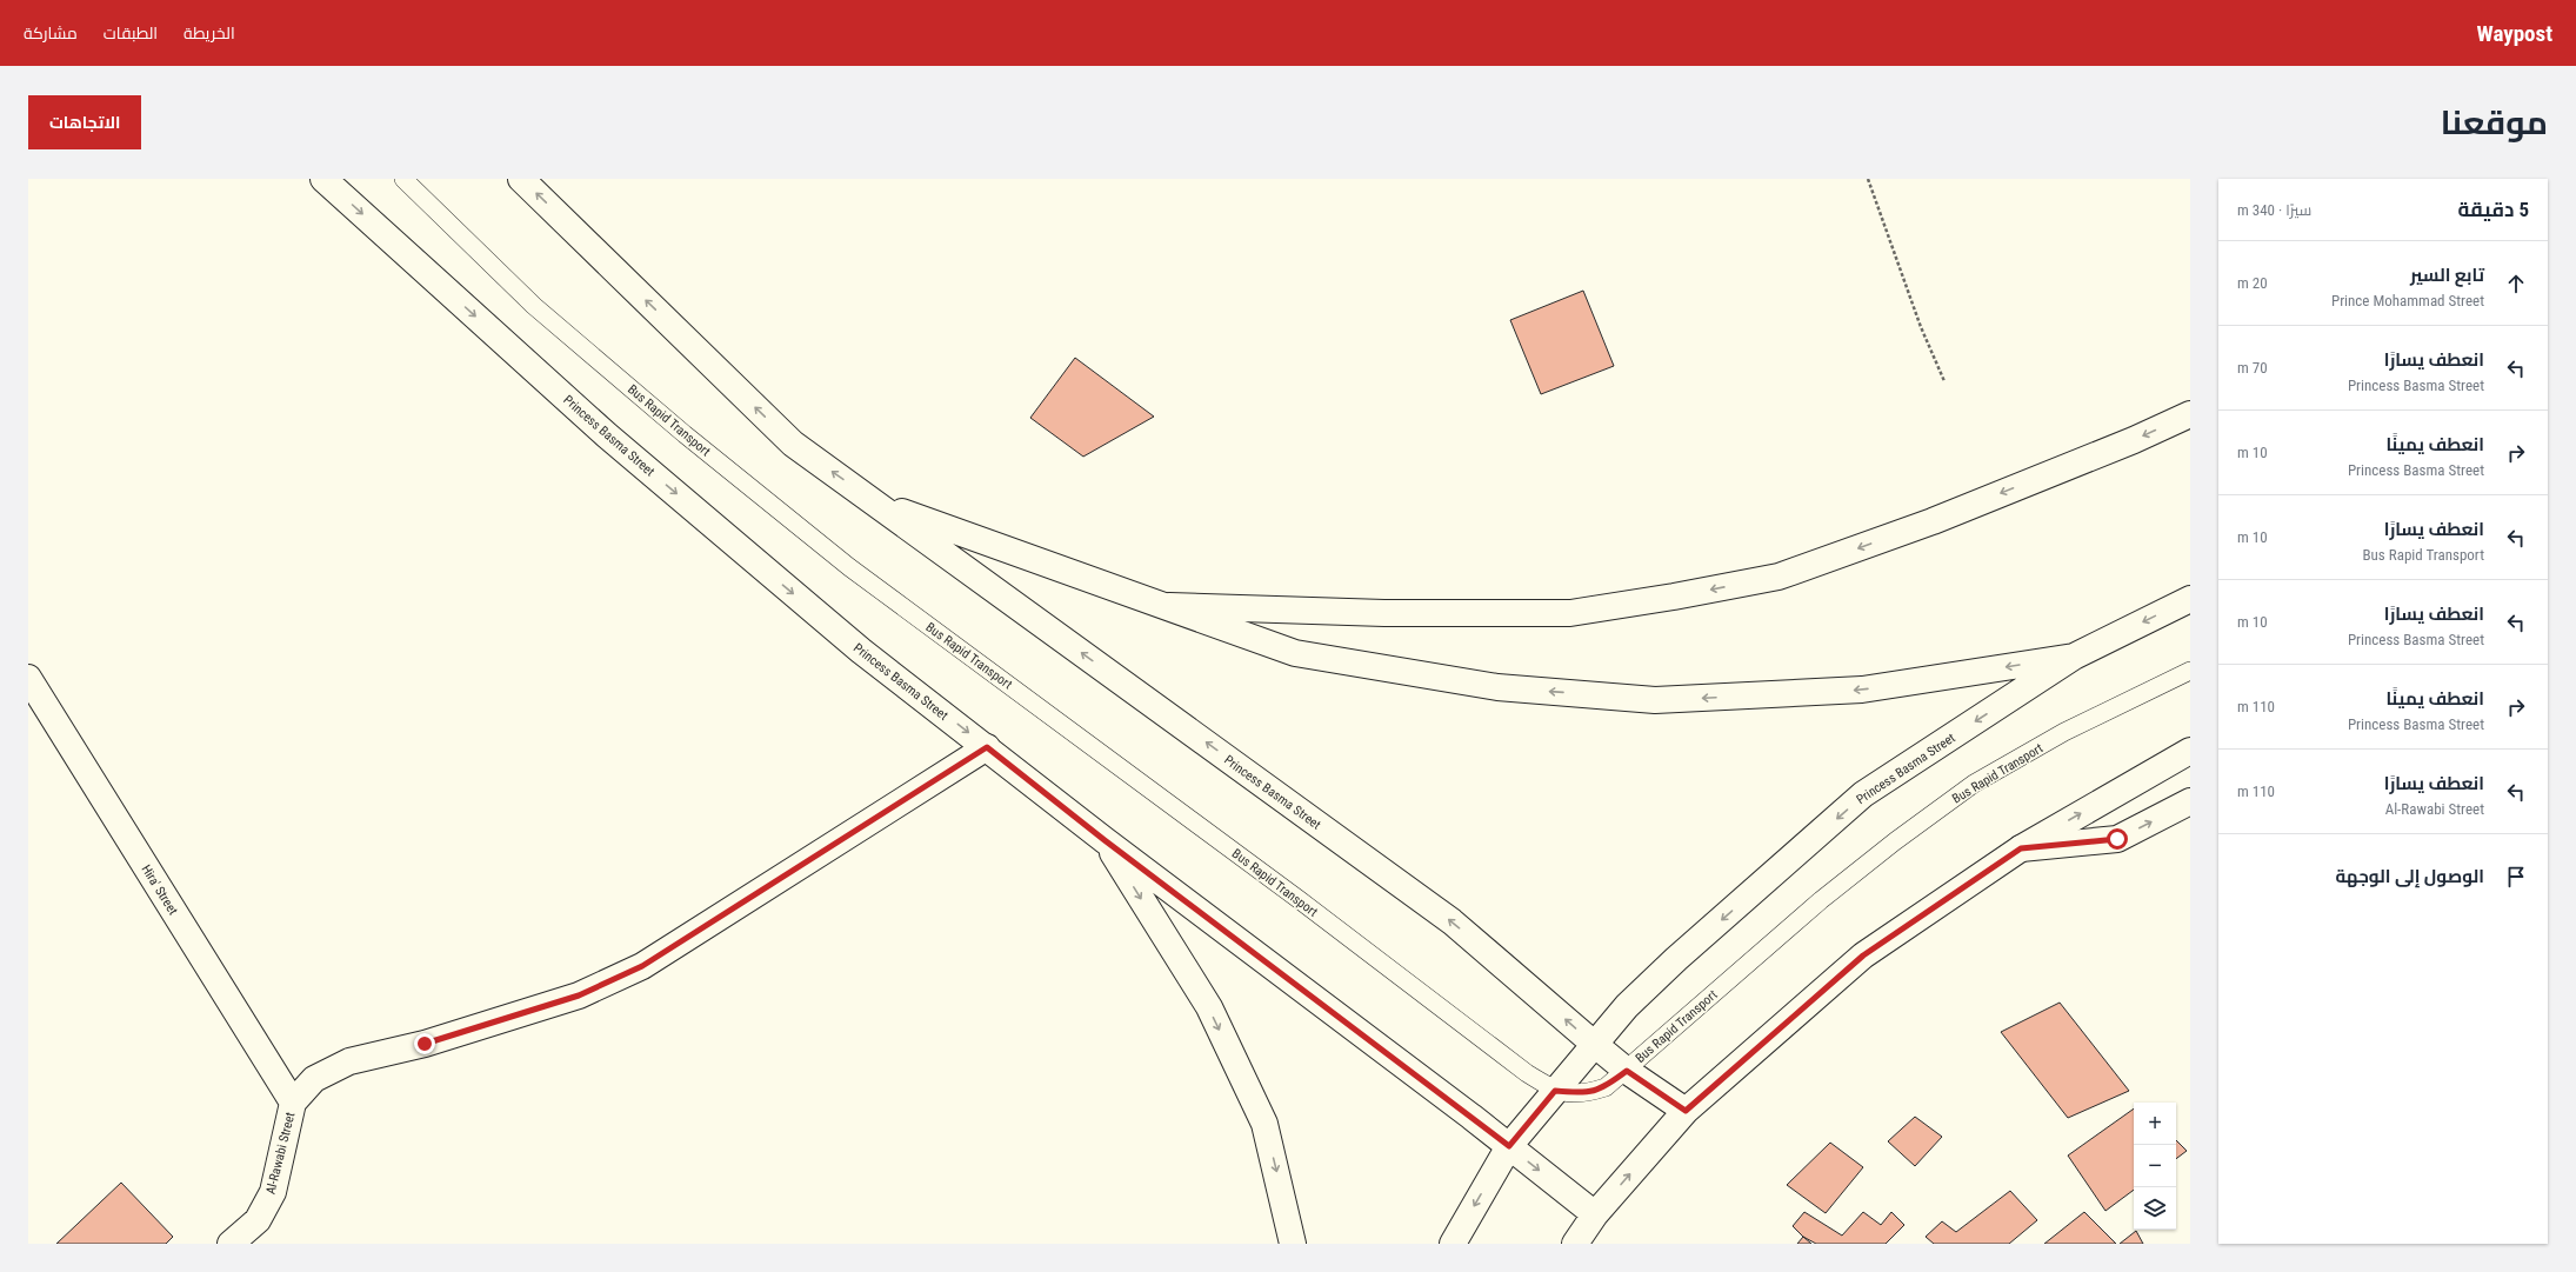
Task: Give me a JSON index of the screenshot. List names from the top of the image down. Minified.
{"streets":{"main road":["Princess Basma Street","Hira' Street","Al-Rawabi Street"],"lane":["Bus Rapid Transport"]},"crossings":[["Bus Rapid Transport","Princess Basma Street"],["Princess Basma Street","Al-Rawabi Street"],["Hira' Street","Al-Rawabi Street"]],"page":{"header":"Waypost","nav":["الخريطة","الطبقات","مشاركة"],"title":"موقعنا","buttons":"الاتجاهات","heading":["5 دقيقة","سيرًا · 340 m"],"list":[["تابع السير","Prince Mohammad Street","20 m"],["انعطف يسارًا","Princess Basma Street","70 m"],["انعطف يمينًا","Princess Basma Street","10 m"],["انعطف يسارًا","Bus Rapid Transport","10 m"],["انعطف يسارًا","Princess Basma Street","10 m"],["انعطف يمينًا","Princess Basma Street","110 m"],["انعطف يسارًا","Al-Rawabi Street","110 m"],"الوصول إلى الوجهة"],"map_buttons":["+","−"]}}
